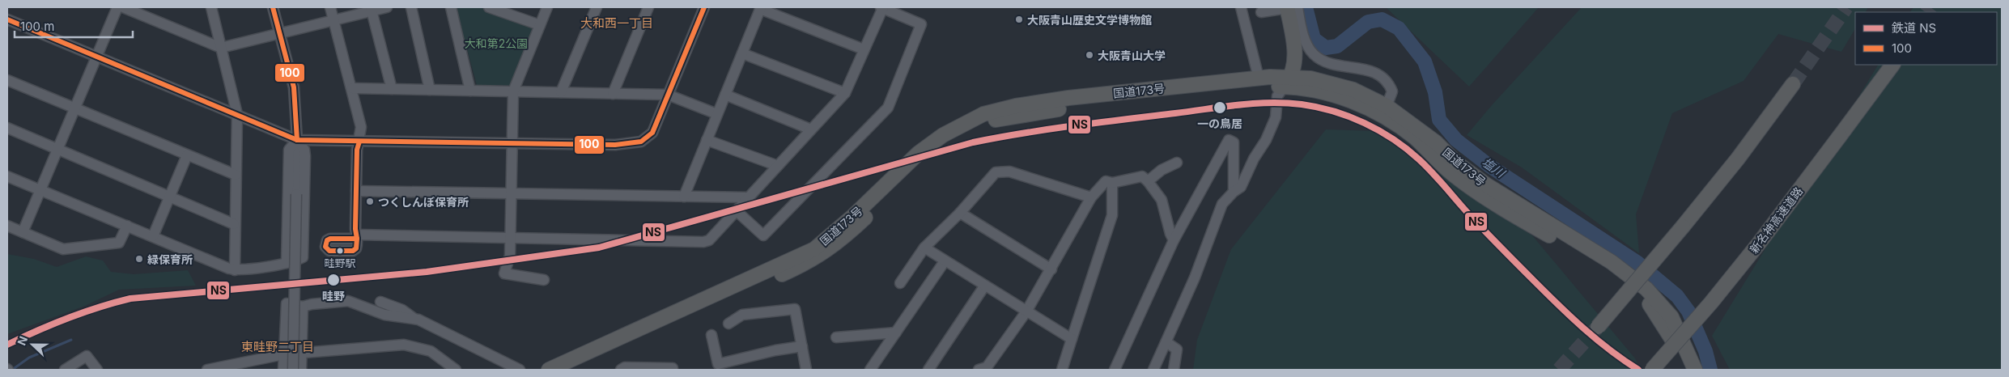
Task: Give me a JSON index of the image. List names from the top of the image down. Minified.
{"streets":{"highway":["国道173号","新名神高速道路"]},"districts":["大和西一丁目","東畦野二丁目"],"water":["塩川"],"parks":["大和第2公園"],"places":["大阪青山歴史文学博物館","大阪青山大学","一の鳥居","つくしんぼ保育所","畦野駅","緑保育所","畦野"],"lines":["transit line 100","rail line NS"],"legend":["鉄道 NS","100"],"scale_bar":"100 m","north":"left"}
